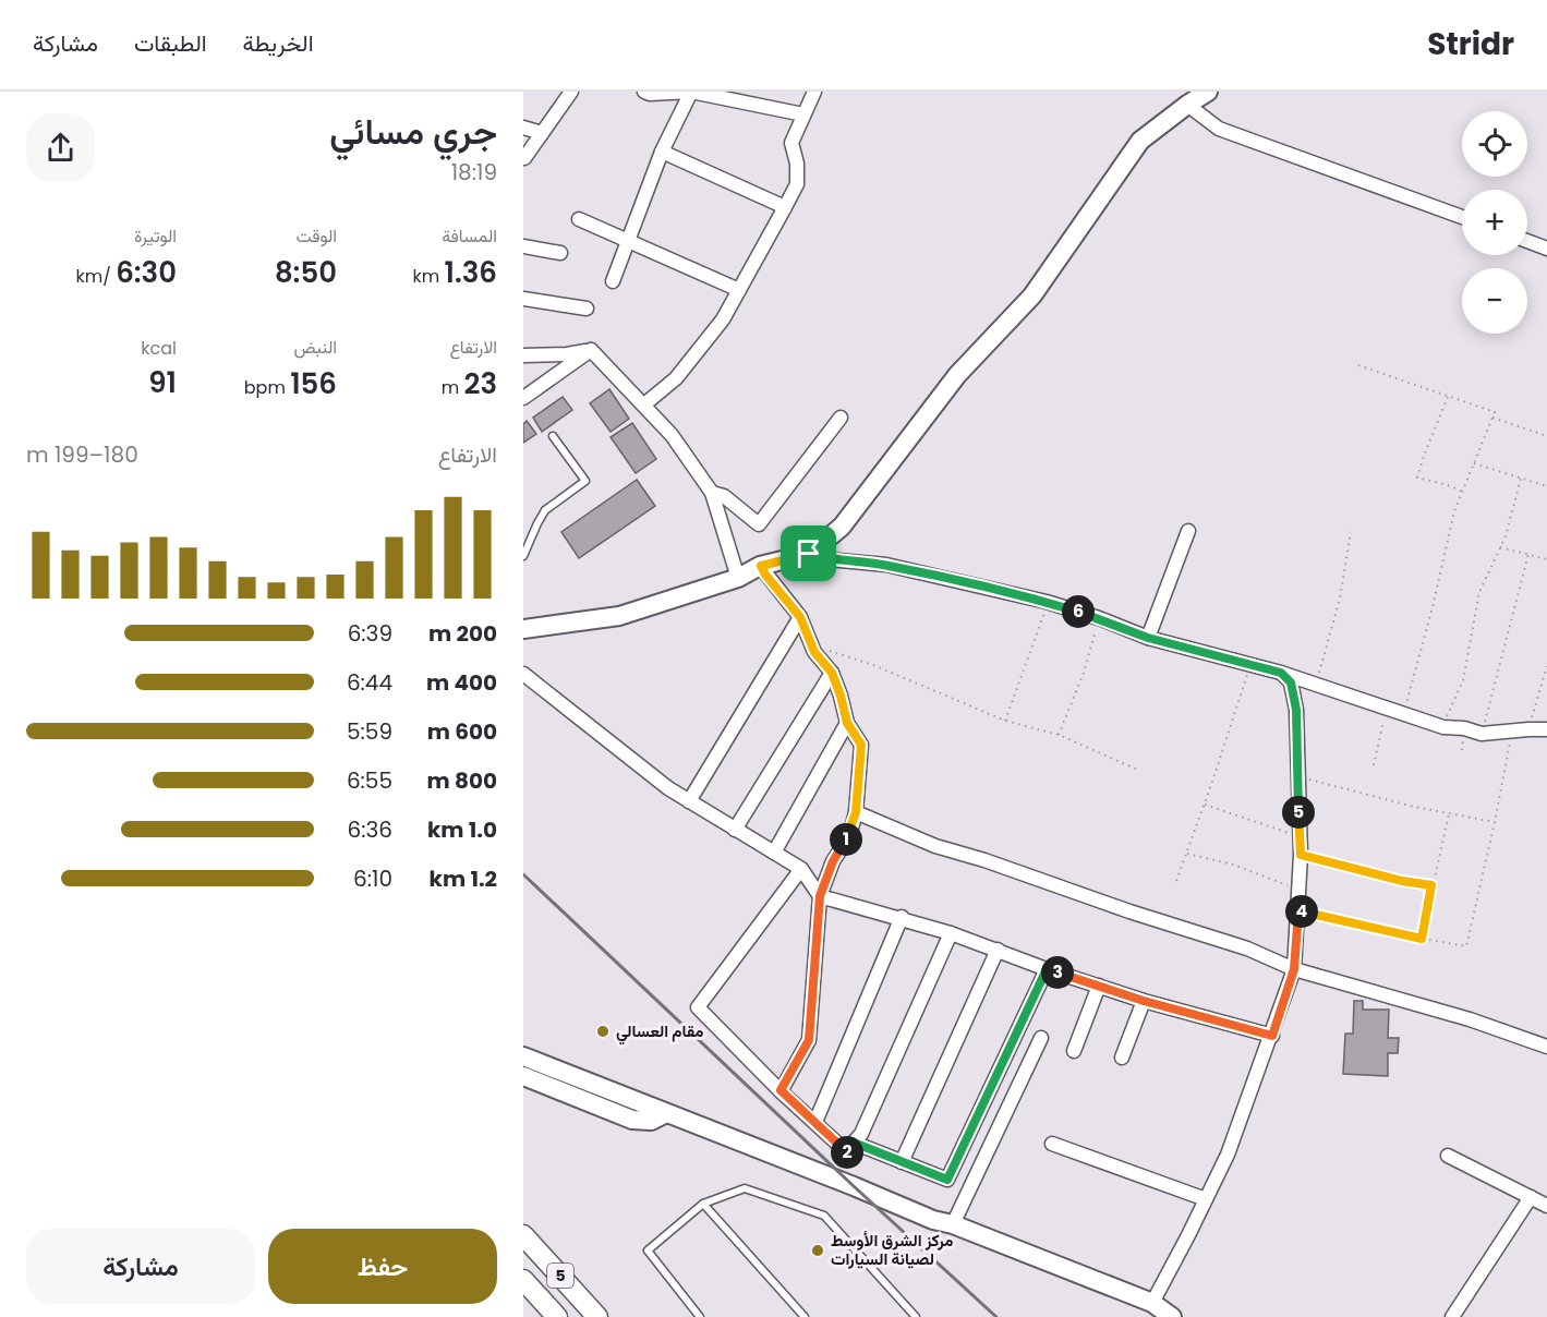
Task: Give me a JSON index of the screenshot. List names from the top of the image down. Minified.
{"streets":{"main road":["5"]},"places":["مقام العسالي","مركز الشرق الأوسط لصيانة السيارات"],"page":{"header":"Stridr","nav":["الخريطة","الطبقات","مشاركة"],"heading":["جري مسائي","18:19"],"map_buttons":["+","−"],"stats":[["المسافة","1.36 km"],["الوقت","8:50"],["الوتيرة","6:30 /km"],["الارتفاع","23 m"],["النبض","156 bpm"],["kcal","91"]],"chart":["الارتفاع","180–199 m"],"pins":["6","5","1","4","3","2"],"list":[{"name":"200 m","note":"6:39"},{"name":"400 m","note":"6:44"},{"name":"600 m","note":"5:59"},{"name":"800 m","note":"6:55"},{"name":"1.0 km","note":"6:36"},{"name":"1.2 km","note":"6:10"}],"buttons":["حفظ","مشاركة"]}}
